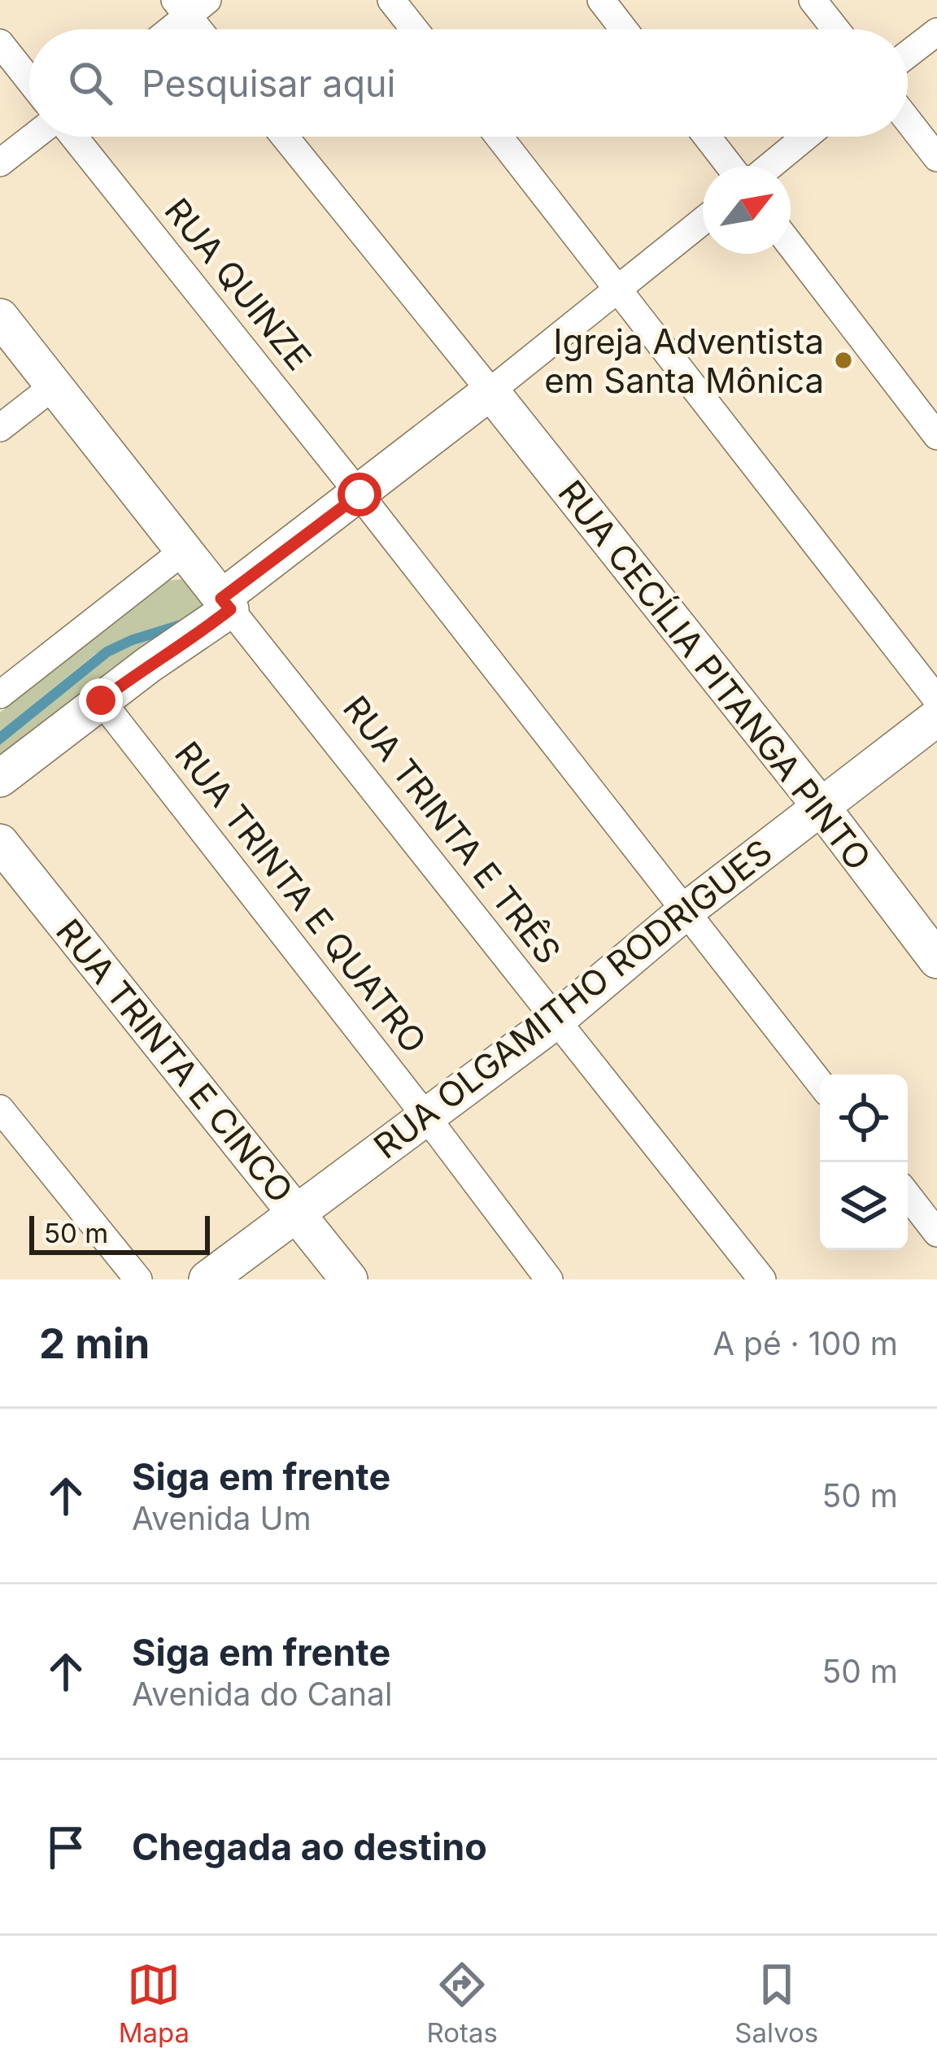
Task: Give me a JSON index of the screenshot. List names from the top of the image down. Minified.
{"streets":{"street":["RUA QUINZE","RUA CECÍLIA PITANGA PINTO","RUA TRINTA E TRÊS","RUA TRINTA E QUATRO","RUA OLGAMITHO RODRIGUES","RUA TRINTA E CINCO"]},"crossings":[["RUA QUINZE","RUA OLGAMITHO RODRIGUES"],["RUA CECÍLIA PITANGA PINTO","RUA OLGAMITHO RODRIGUES"],["RUA TRINTA E TRÊS","RUA OLGAMITHO RODRIGUES"],["RUA TRINTA E QUATRO","RUA OLGAMITHO RODRIGUES"],["RUA OLGAMITHO RODRIGUES","RUA TRINTA E CINCO"]],"places":["Igreja Adventista em Santa Mônica"],"scale_bar":"50 m","north":"top right","page":{"search":"Pesquisar aqui","scale":"50 m","heading":["2 min","A pé · 100 m"],"list":[["Siga em frente","Avenida Um","50 m"],["Siga em frente","Avenida do Canal","50 m"],"Chegada ao destino"],"nav":["Mapa","Rotas","Salvos"]}}
